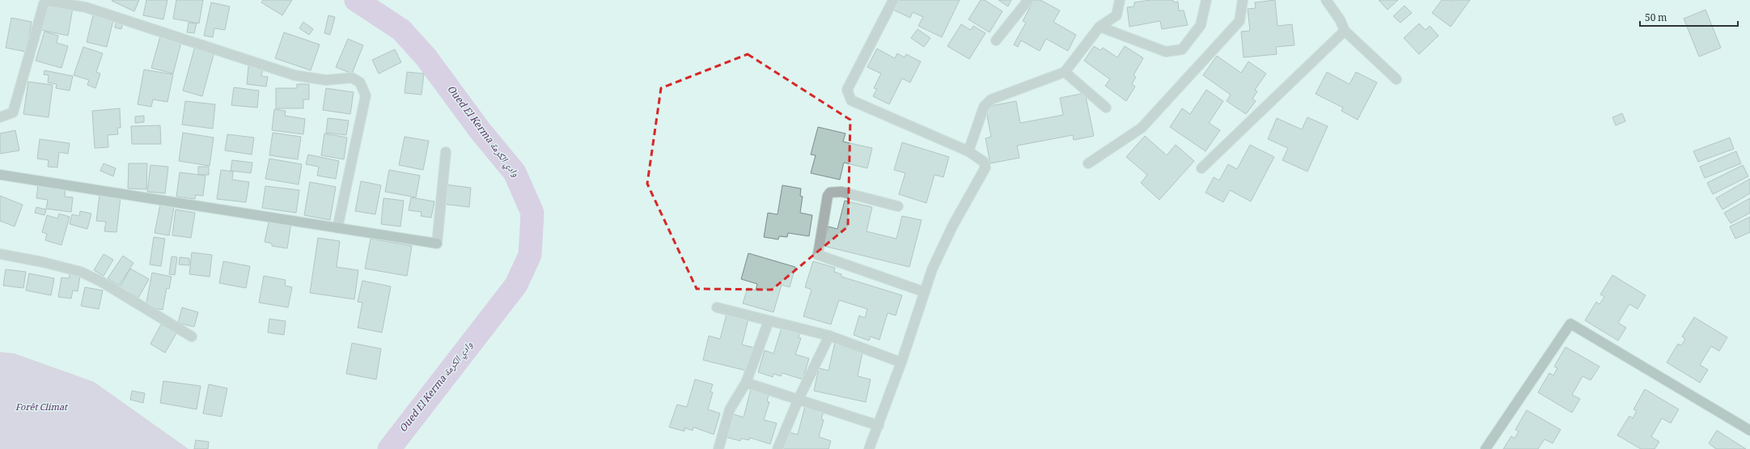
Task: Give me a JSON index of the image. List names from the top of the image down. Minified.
{"water":["Oued El Kerma وادي الكرمة"],"parks":["Forêt Climat"],"scale_bar":"50 m"}
